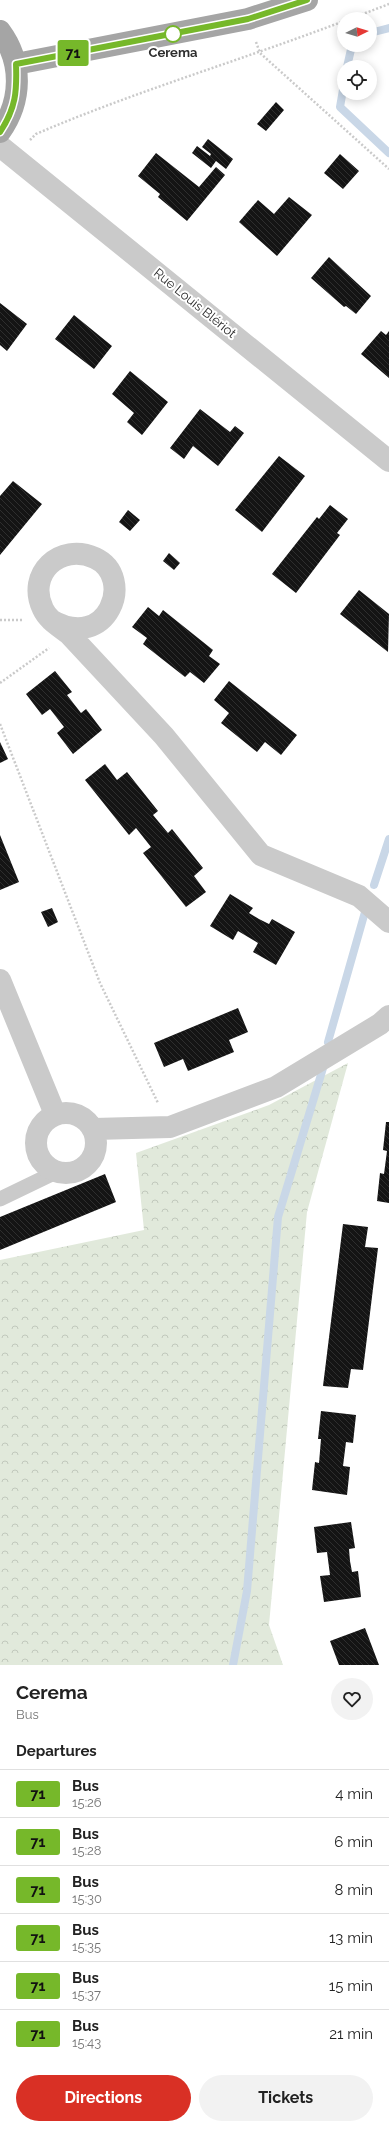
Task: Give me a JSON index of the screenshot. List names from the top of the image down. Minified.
{"streets":{"street":["Rue Louis Blériot"]},"places":["Cerema"],"lines":["bus line 71"],"north":"right","page":{"on_map":"71","heading":[["Cerema","Bus"],"Departures"],"list":[{"mark":"71","name":"Bus","note":"15:26","value":"4 min"},{"mark":"71","name":"Bus","note":"15:28","value":"6 min"},{"mark":"71","name":"Bus","note":"15:30","value":"8 min"},{"mark":"71","name":"Bus","note":"15:35","value":"13 min"},{"mark":"71","name":"Bus","note":"15:37","value":"15 min"},{"mark":"71","name":"Bus","note":"15:43","value":"21 min"}],"buttons":["Directions","Tickets"]}}
